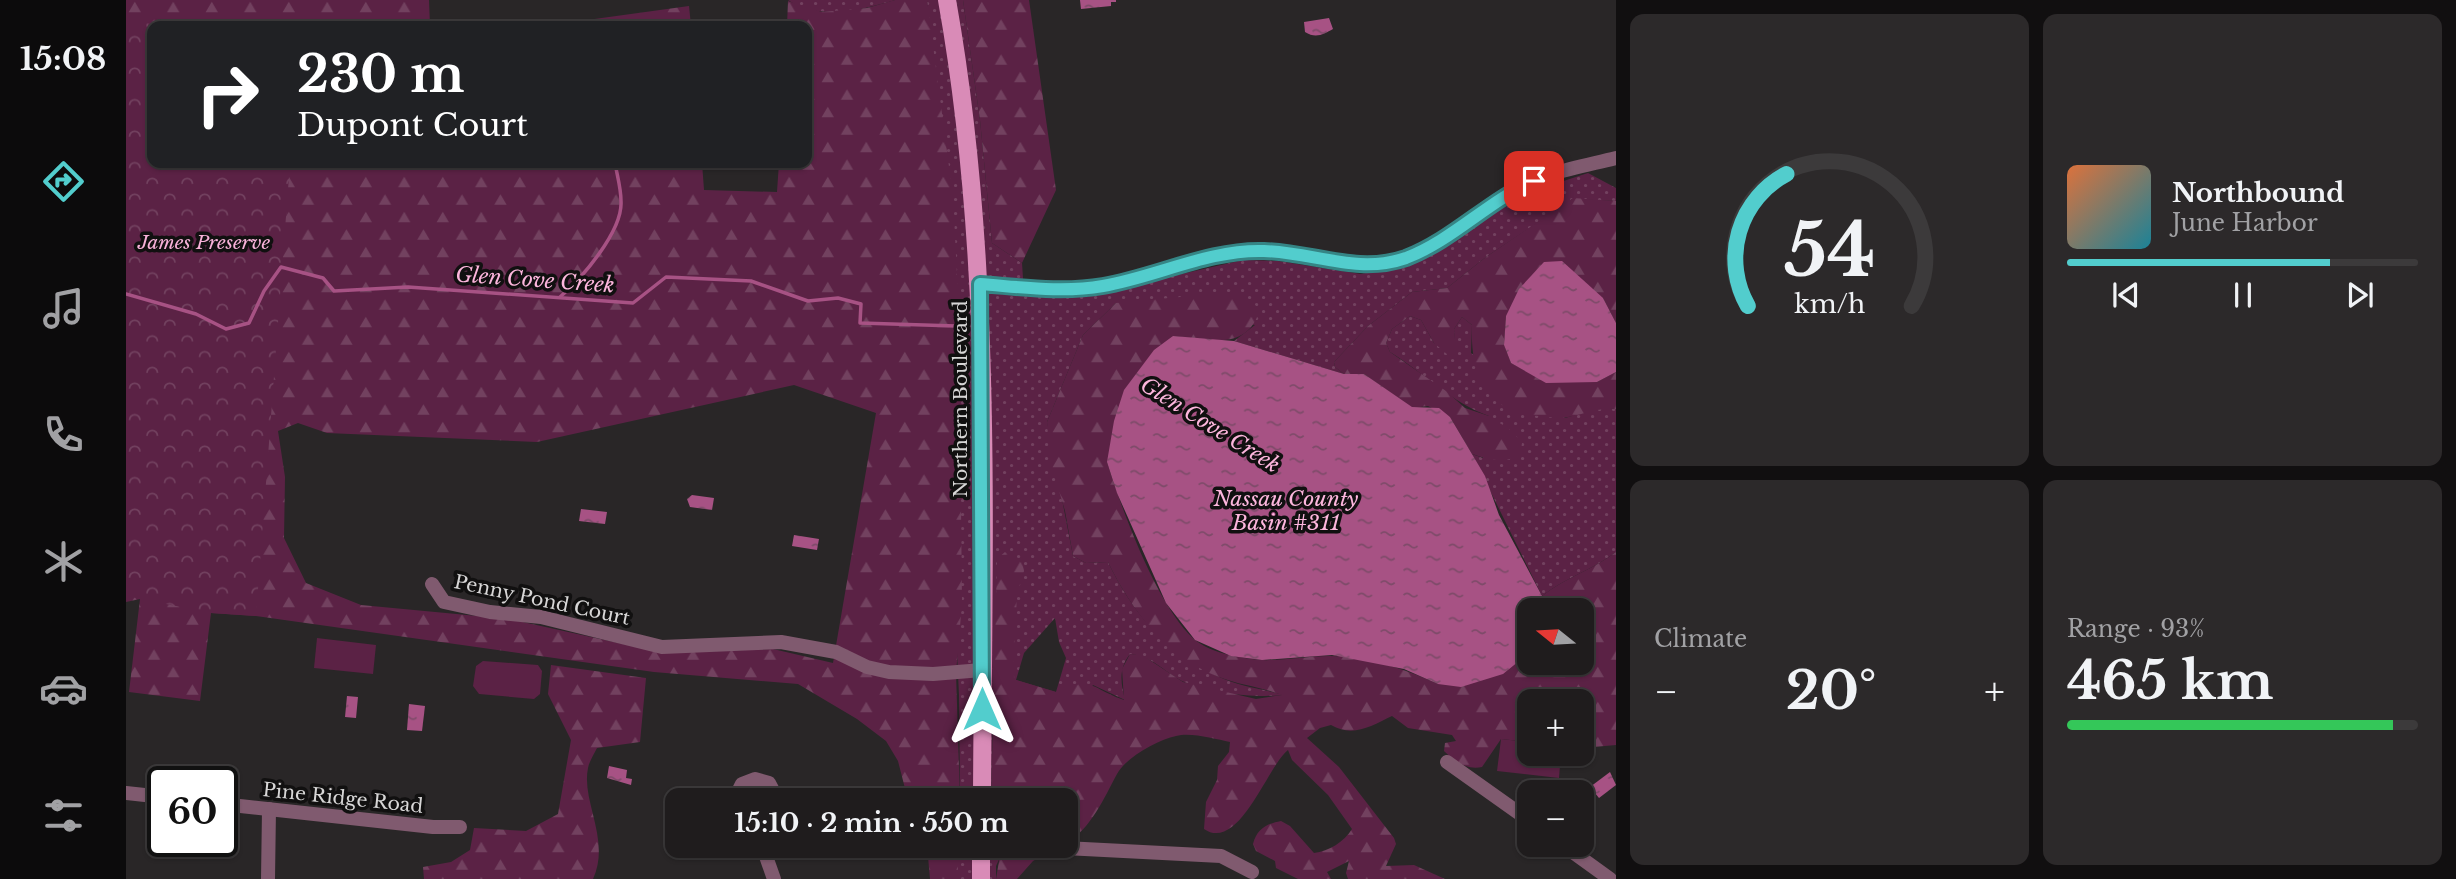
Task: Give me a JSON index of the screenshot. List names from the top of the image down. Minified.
{"streets":{"main road":["Northern Boulevard"],"street":["Penny Pond Court","Pine Ridge Road"]},"crossings":[["Northern Boulevard","Penny Pond Court"]],"water":["Glen Cove Creek","Nassau County Basin #311"],"parks":["James Preserve"],"north":"left","page":{"tabs":"15:08","turn":["230 m","Dupont Court"],"song":["Northbound","June Harbor"],"tile":["Climate",["Range · 93%","465 km"]],"map_buttons":["+","−"],"heat":["−","20°","+"],"limit":"60","trip":"15:10 · 2 min · 550 m","gauge":["54","km/h"]}}
